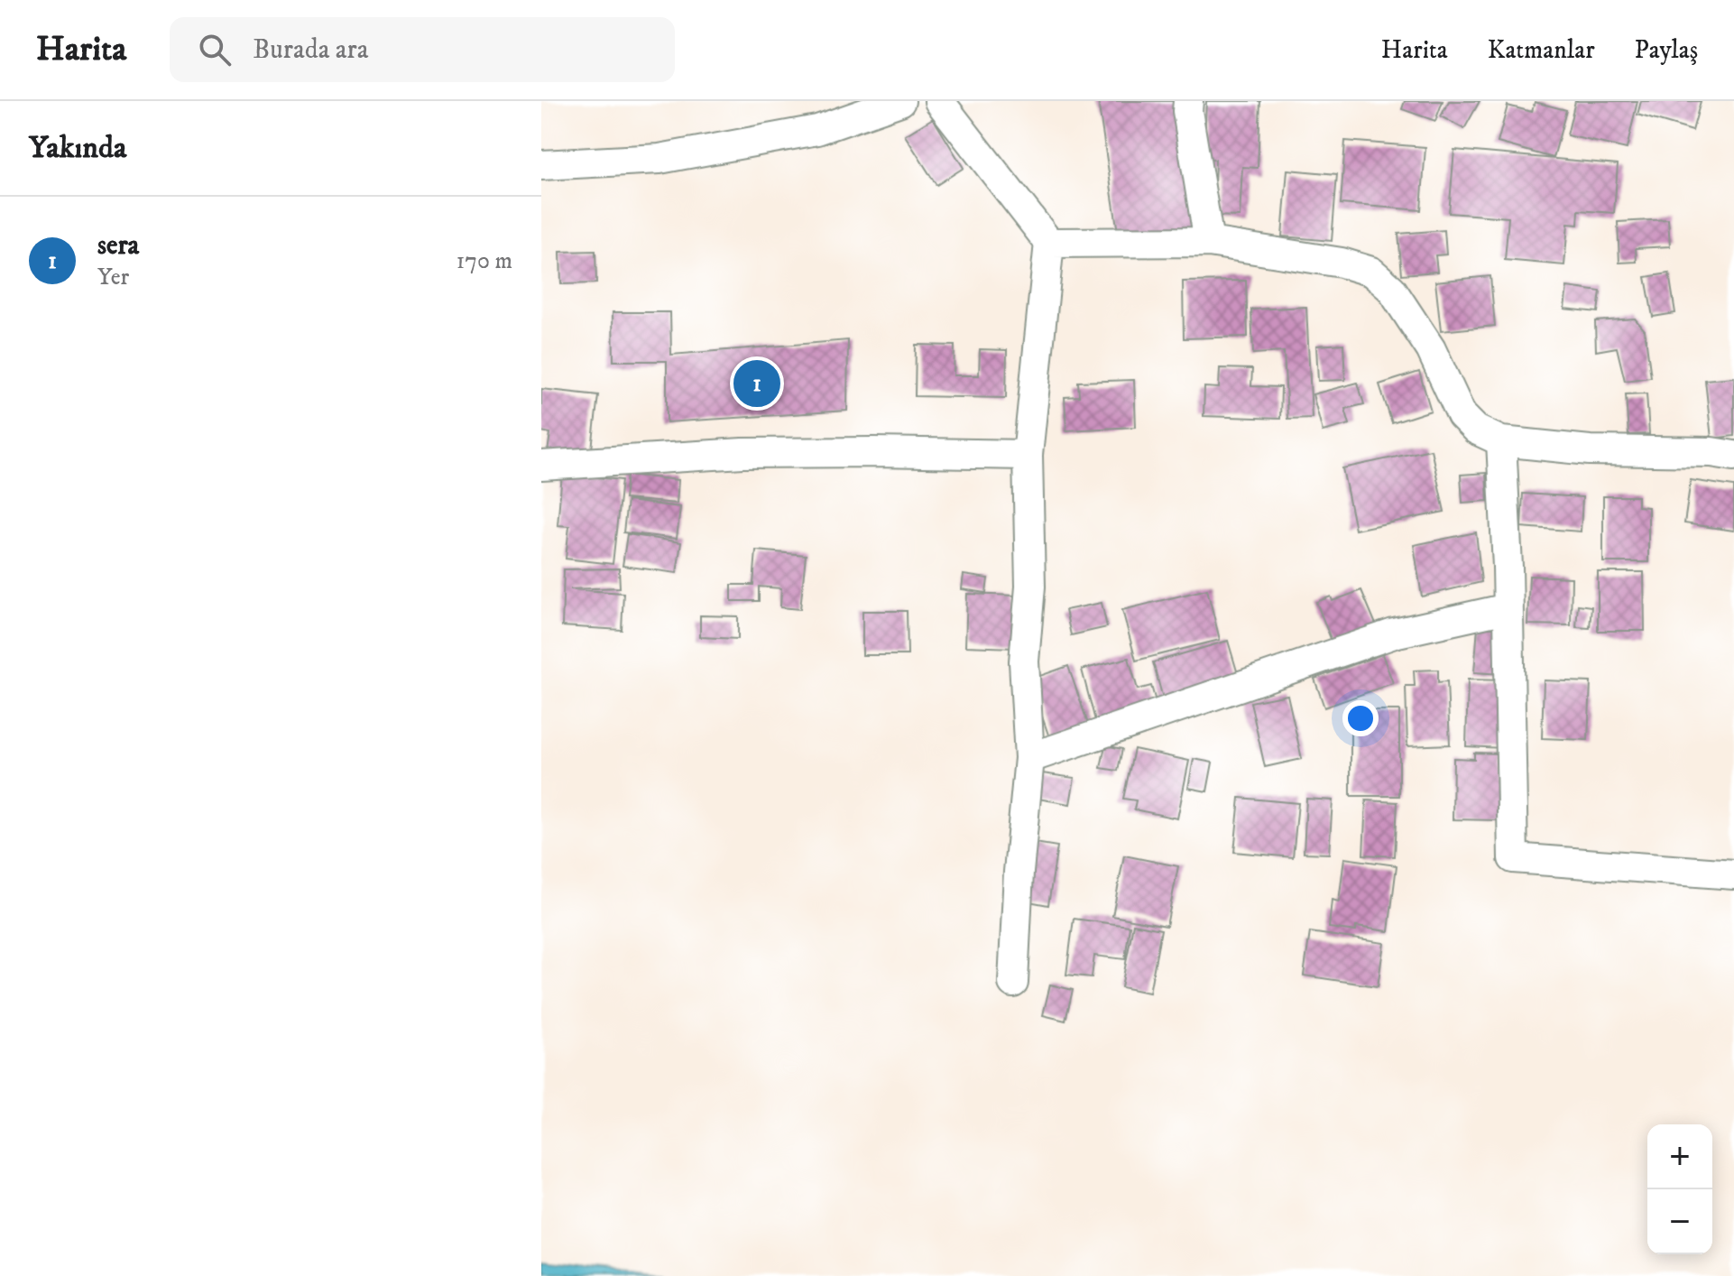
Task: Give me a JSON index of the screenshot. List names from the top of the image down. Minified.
{"page":{"header":"Harita","search":"Burada ara","nav":["Harita","Katmanlar","Paylaş"],"heading":"Yakında","list":[{"mark":"1","name":"sera","note":"Yer","value":"170 m"}],"pins":"1","map_buttons":["+","−"]}}
